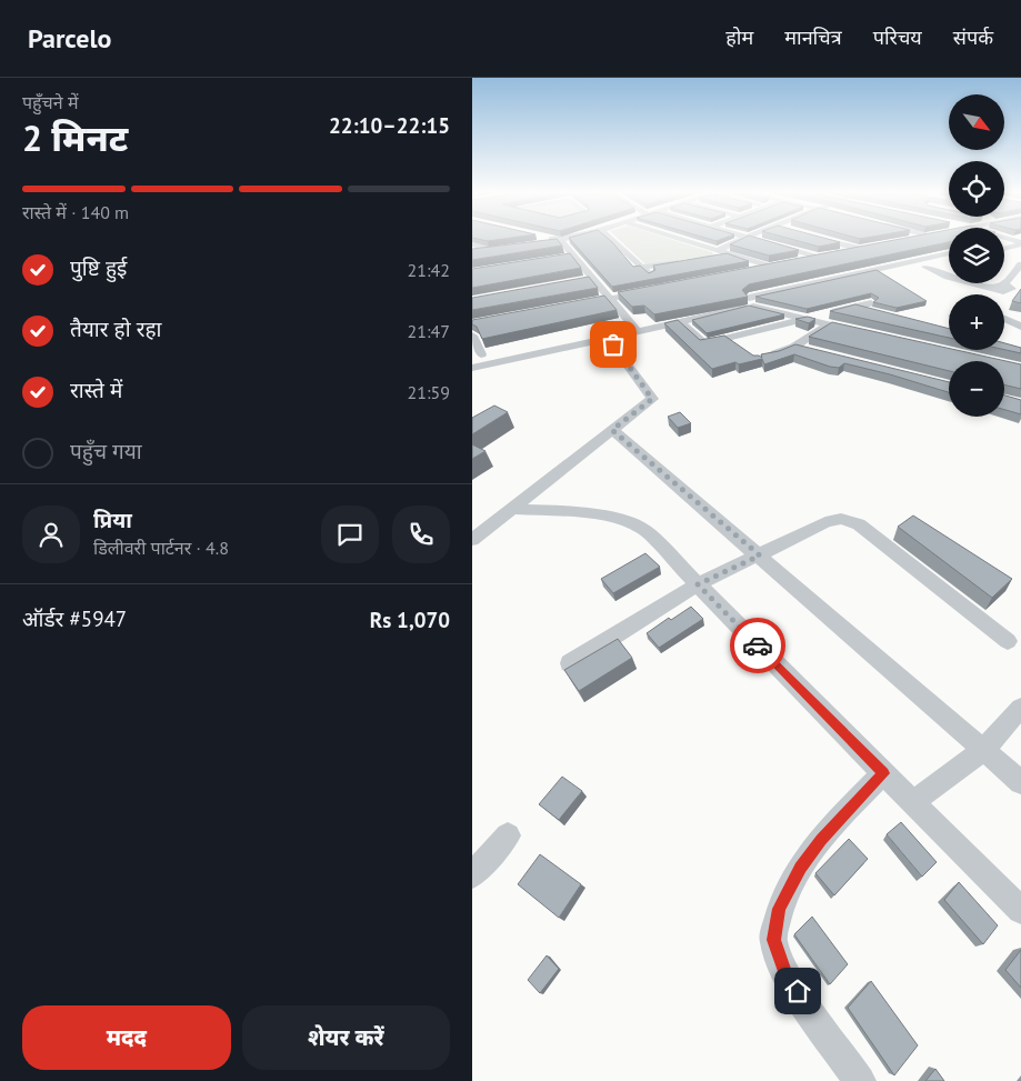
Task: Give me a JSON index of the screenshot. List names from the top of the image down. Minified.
{"north":"bottom right","page":{"header":"Parcelo","nav":["होम","मानचित्र","परिचय","संपर्क"],"heading":["2 मिनट","पहुँचने में","22:10–22:15"],"panel":["प्रिया","डिलीवरी पार्टनर · 4.8","ऑर्डर #5947","Rs 1,070"],"map_buttons":["+","−"],"bar":"रास्ते में · 140 m","list":[["पुष्टि हुई","21:42"],["तैयार हो रहा","21:47"],["रास्ते में","21:59"],"पहुँच गया"],"buttons":["मदद","शेयर करें"]}}
